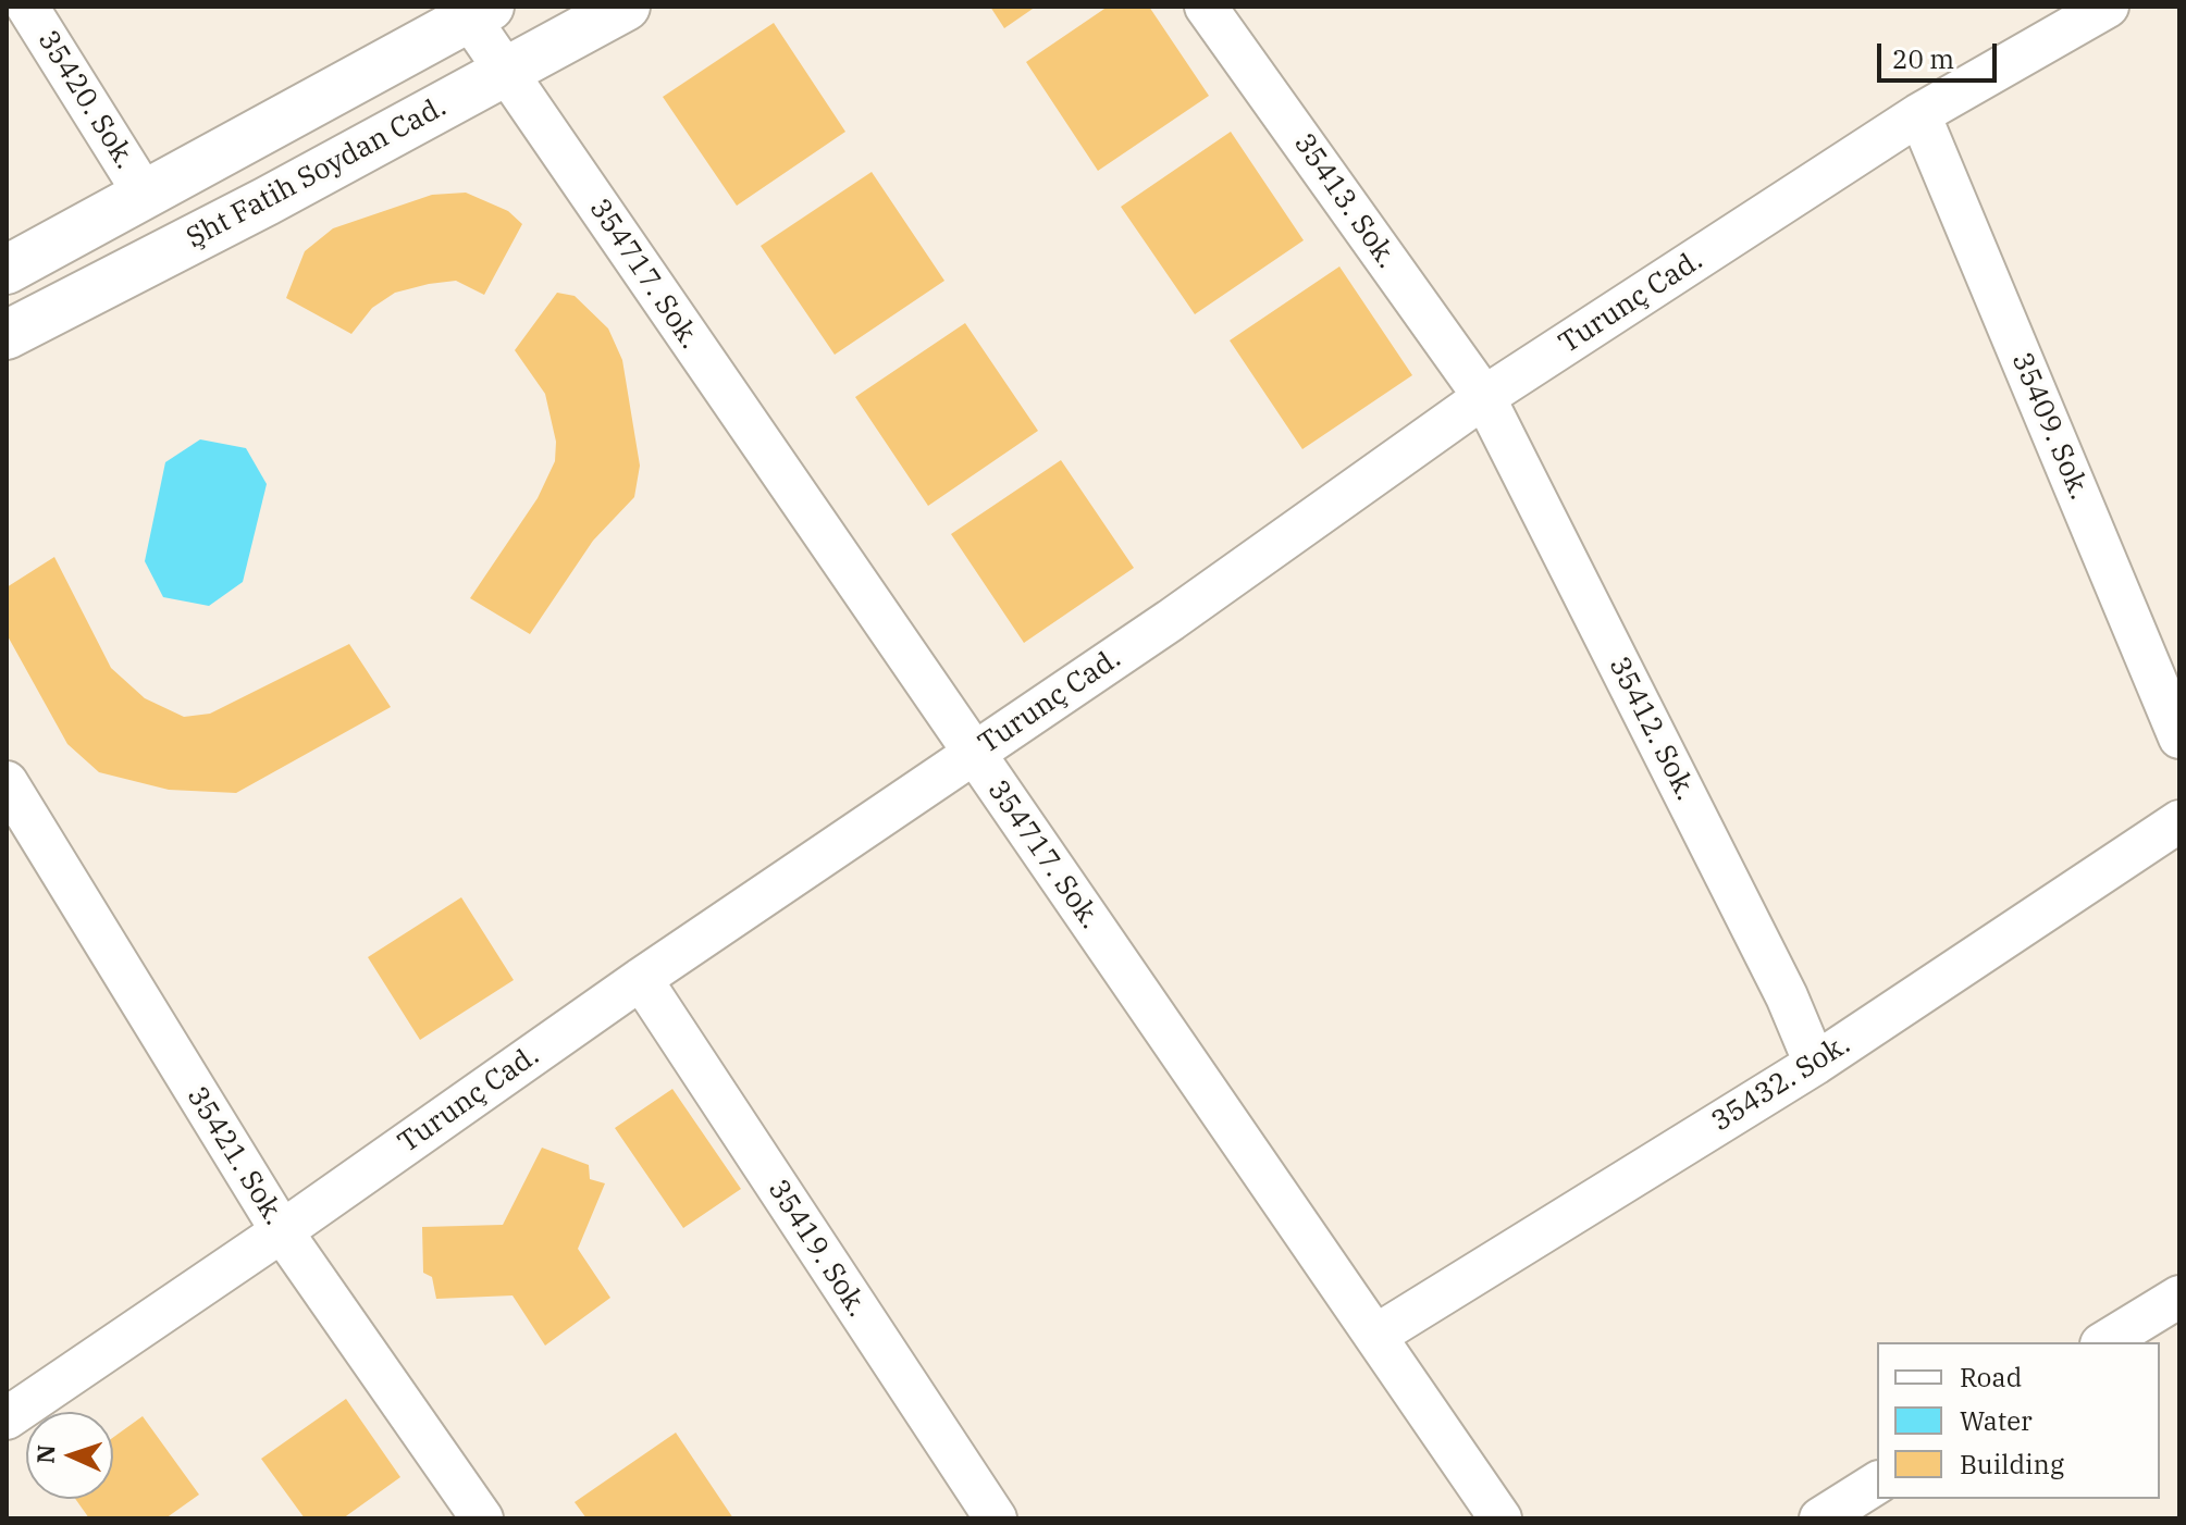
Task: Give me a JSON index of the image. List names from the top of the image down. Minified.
{"streets":{"main road":["Şht Fatih Soydan Cad."],"street":["35420. Sok.","35413. Sok.","354717. Sok.","Turunç Cad.","35409. Sok.","35412. Sok.","35432. Sok.","35421. Sok.","35419. Sok."]},"crossings":[["Şht Fatih Soydan Cad.","354717. Sok."],["35413. Sok.","Turunç Cad."],["35413. Sok.","35412. Sok."],["354717. Sok.","Turunç Cad."],["354717. Sok.","35432. Sok."],["Turunç Cad.","35409. Sok."],["Turunç Cad.","35412. Sok."],["Turunç Cad.","35421. Sok."],["Turunç Cad.","35419. Sok."],["35412. Sok.","35432. Sok."]],"legend":["Road","Water","Building"],"scale_bar":"20 m","north":"left"}
